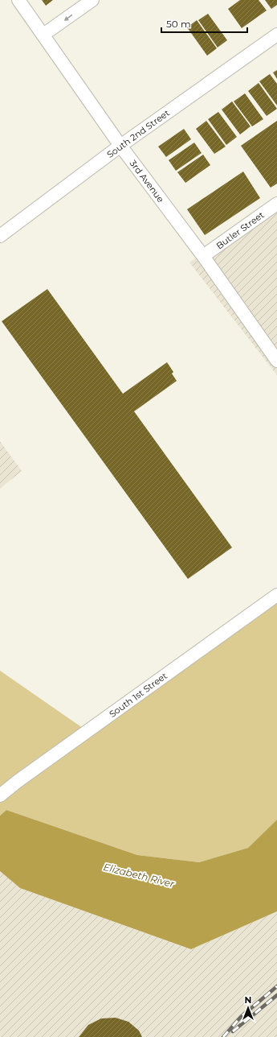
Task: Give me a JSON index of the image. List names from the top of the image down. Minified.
{"streets":{"street":["South 2nd Street","3rd Avenue","Butler Street","South 1st Street"]},"crossings":[["South 2nd Street","3rd Avenue"],["3rd Avenue","Butler Street"]],"water":["Elizabeth River"],"scale_bar":"50 m","north":"top"}
